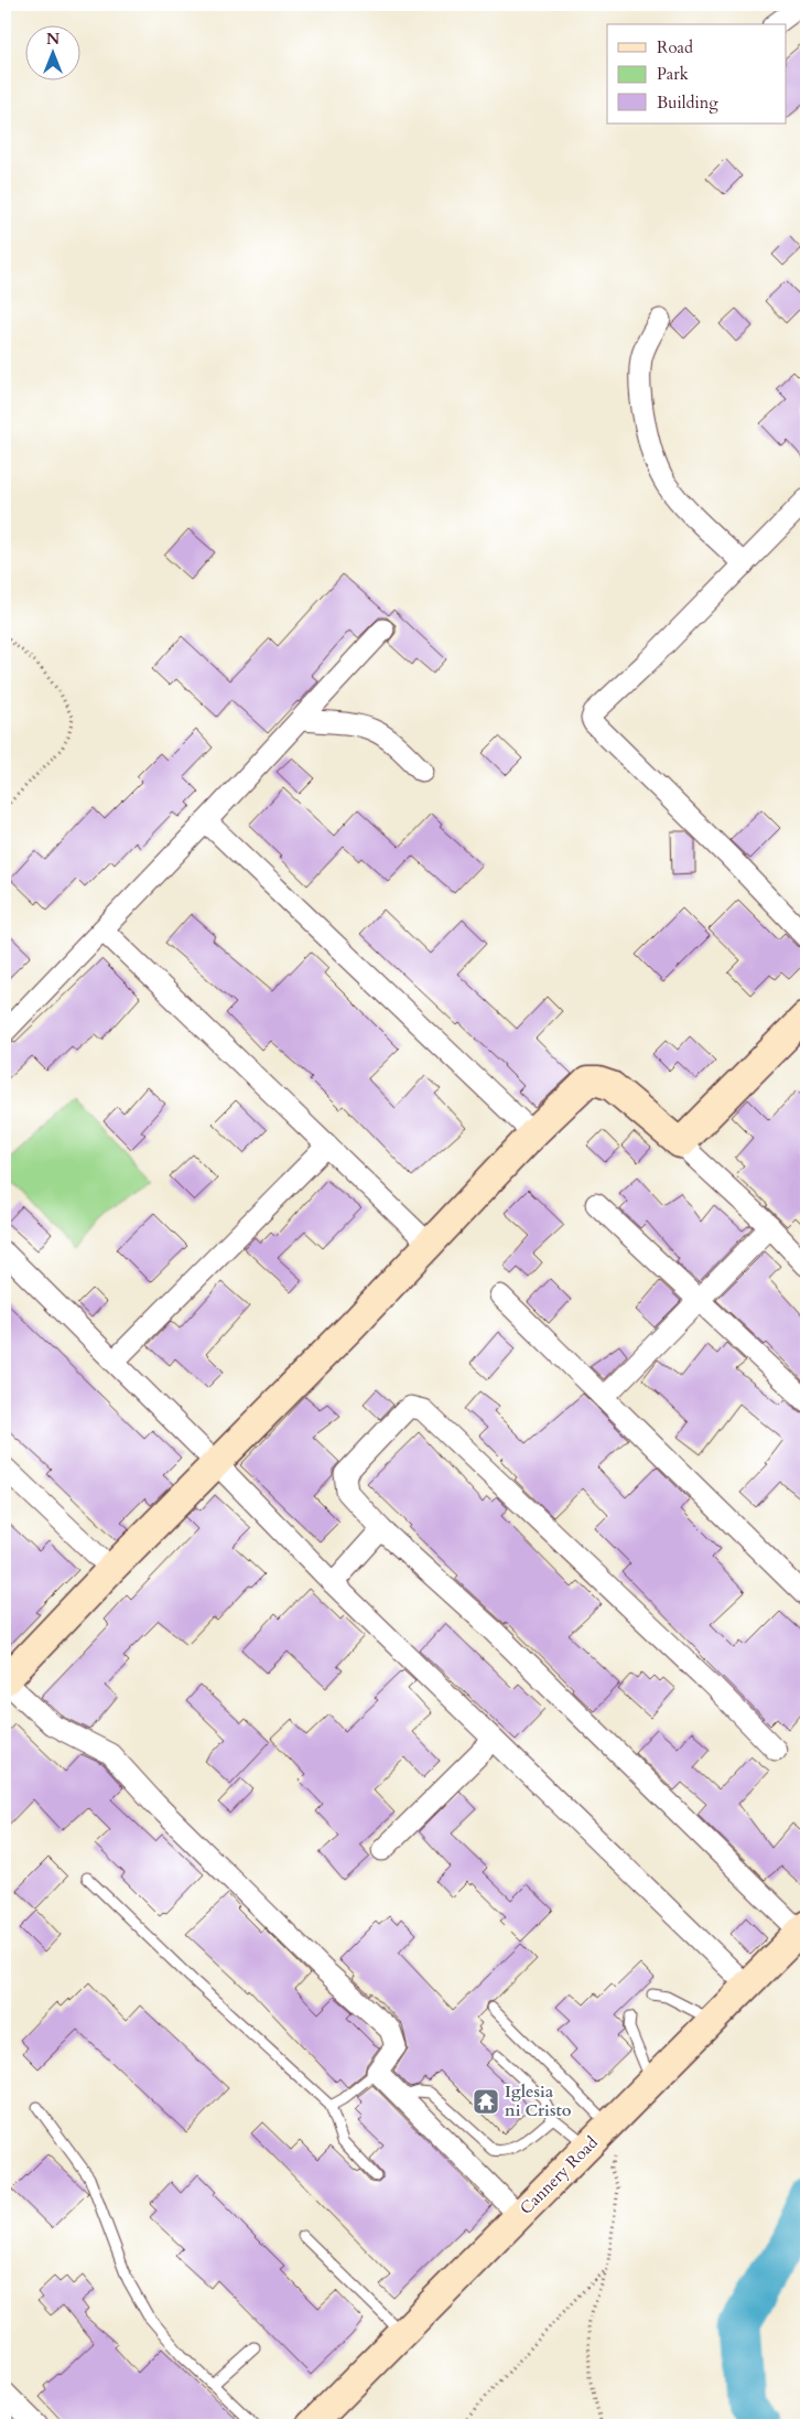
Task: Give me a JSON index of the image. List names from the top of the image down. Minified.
{"streets":{"street":["Cannery Road"]},"places":{"temple":["Iglesia ni Cristo"]},"legend":["Road","Park","Building"],"north":"top"}
